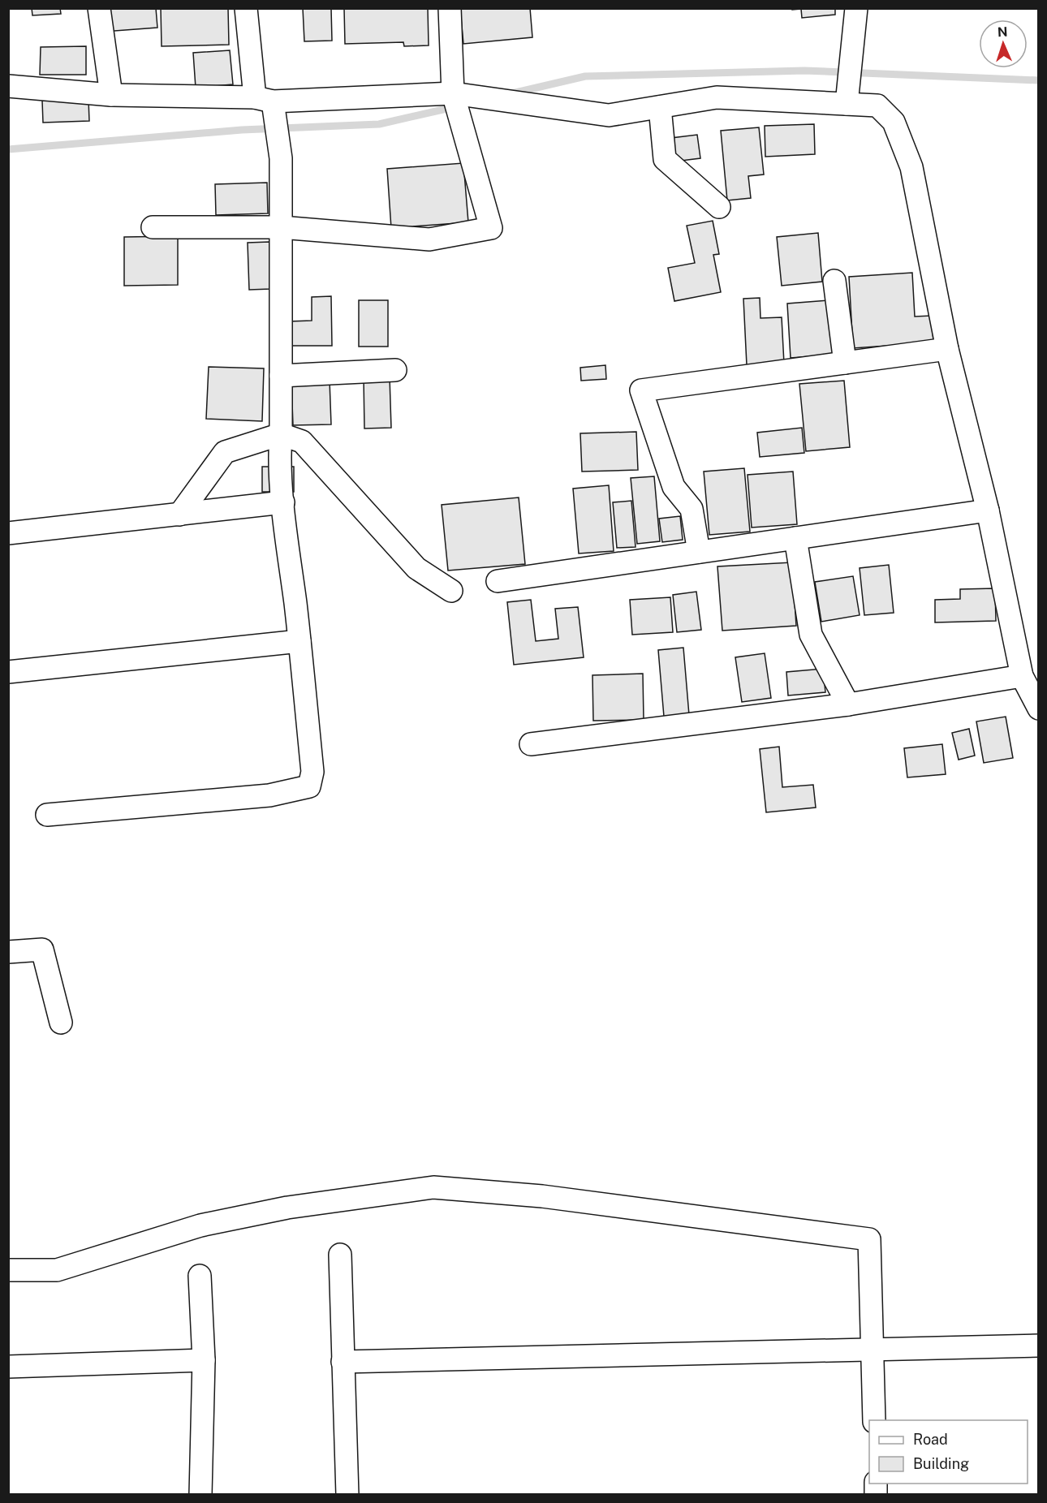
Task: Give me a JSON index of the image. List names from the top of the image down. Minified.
{"legend":["Road","Building"],"north":"top"}
